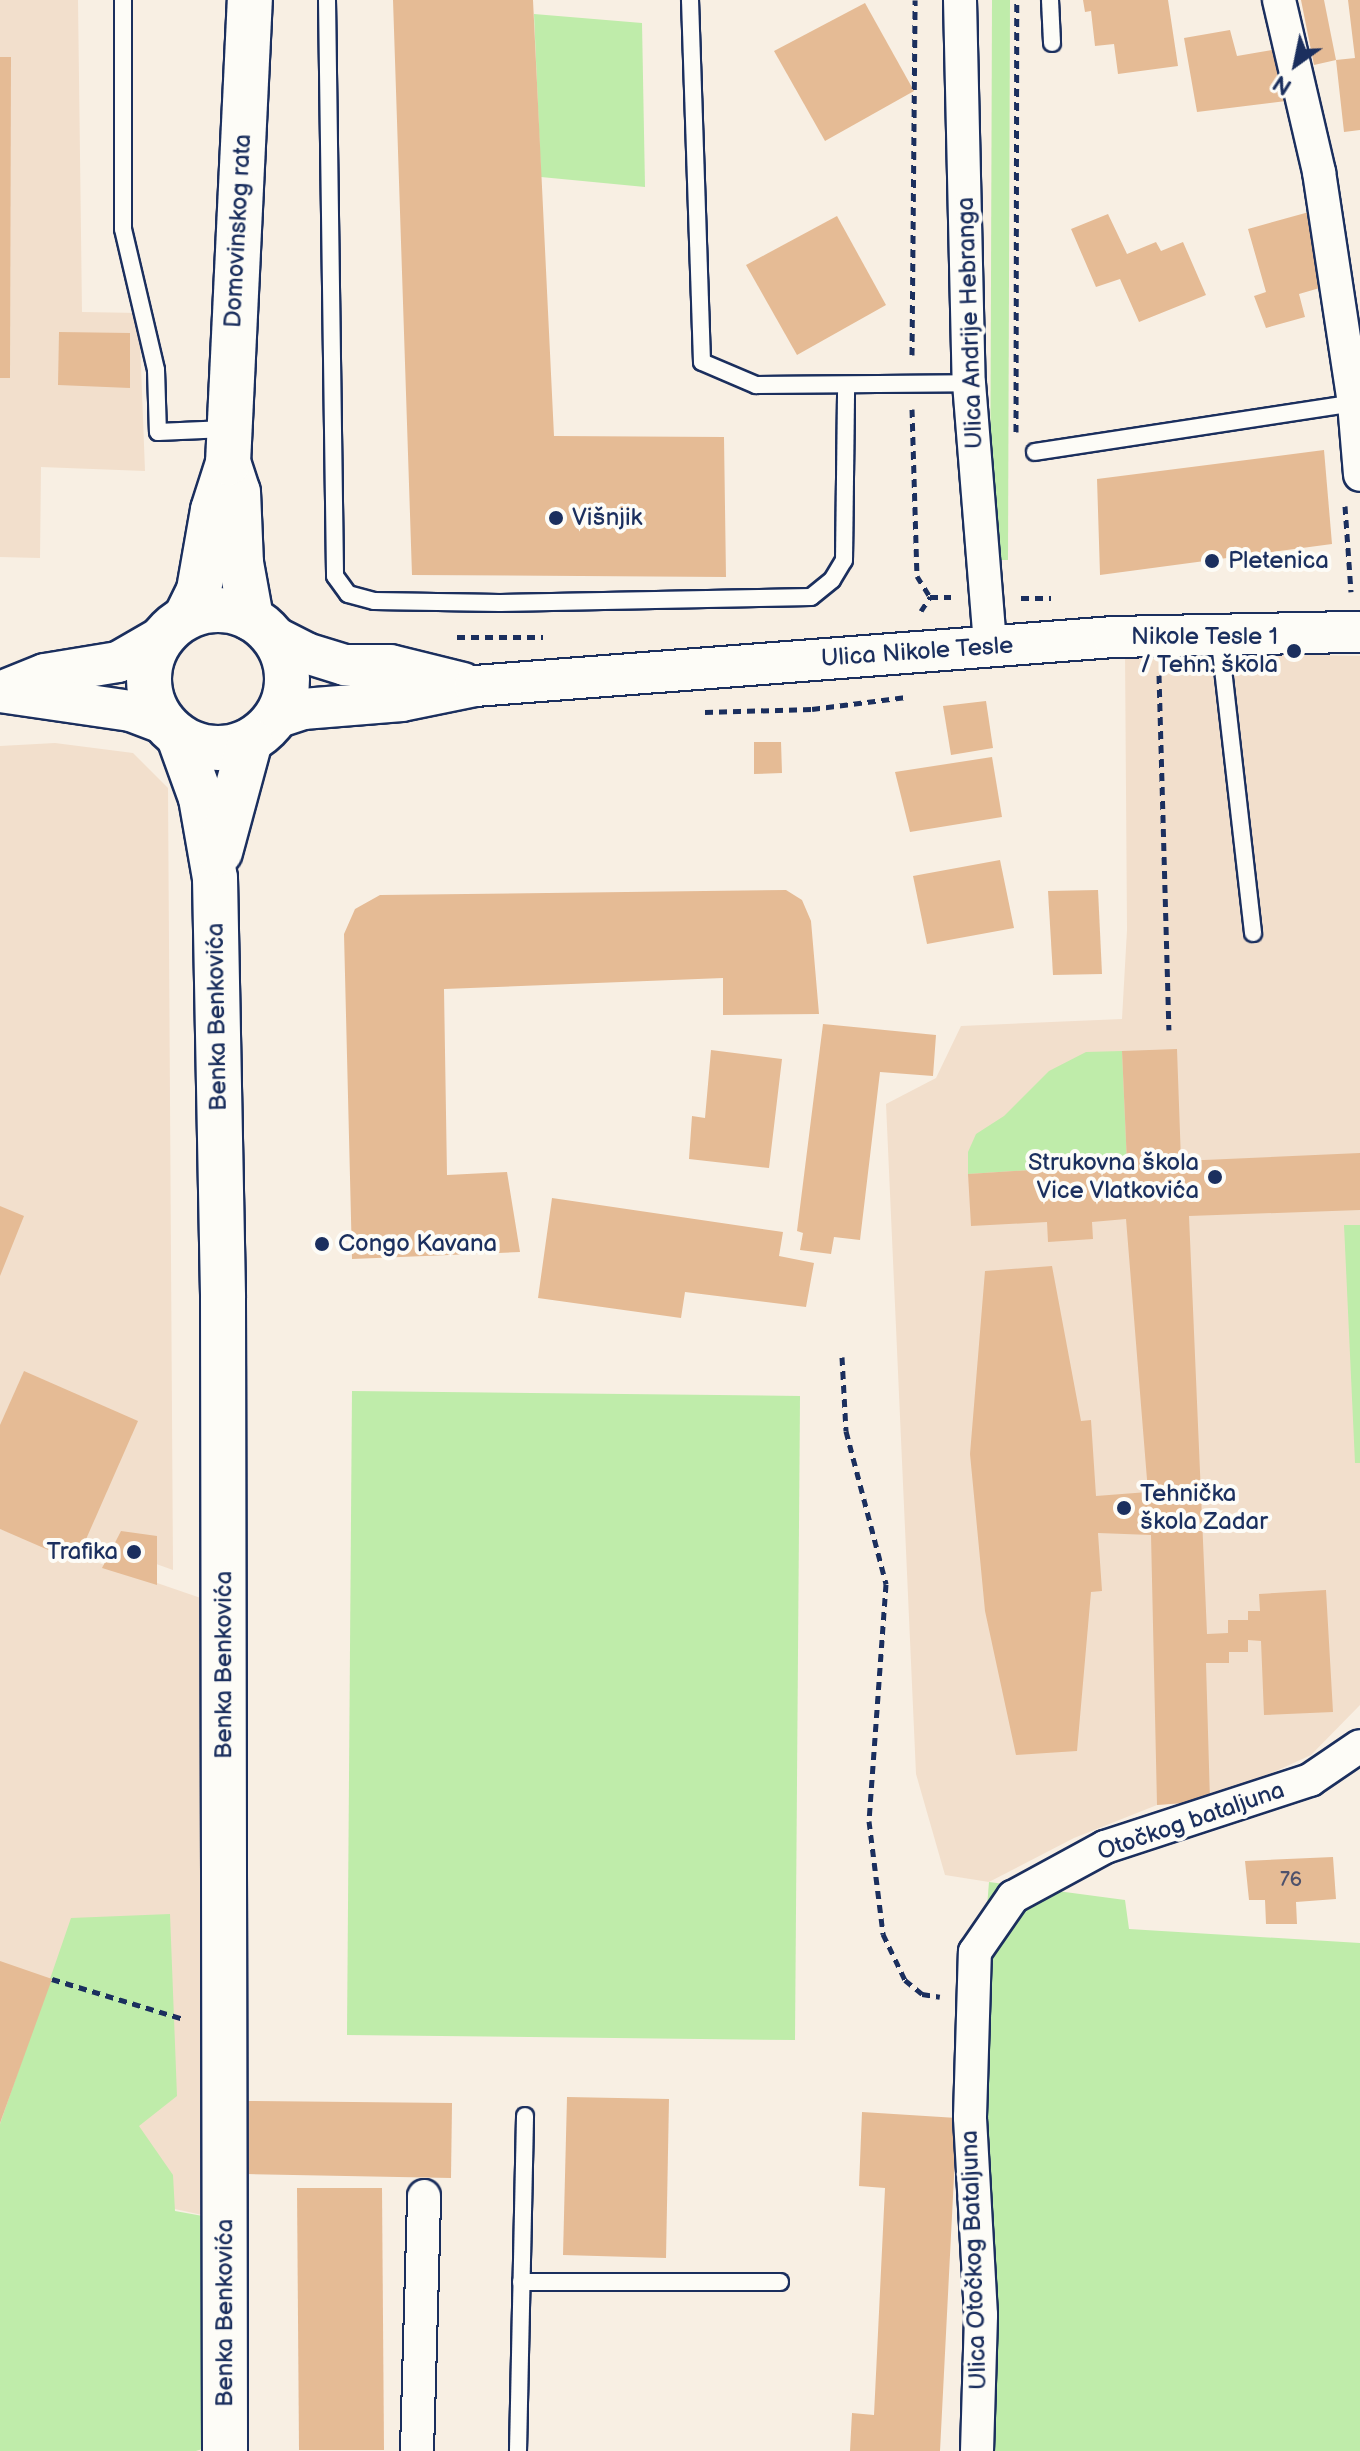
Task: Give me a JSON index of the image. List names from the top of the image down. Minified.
{"streets":{"main road":["Domovinskog rata","Benka Benkovića"],"street":["Ulica Andrije Hebranga","Ulica Nikole Tesle","Otočkog bataljuna","Ulica Otočkog Bataljuna"]},"crossings":[["Domovinskog rata","Ulica Nikole Tesle"],["Domovinskog rata","Benka Benkovića"],["Ulica Andrije Hebranga","Ulica Nikole Tesle"],["Ulica Nikole Tesle","Benka Benkovića"],["Otočkog bataljuna","Ulica Otočkog Bataljuna"]],"places":["Višnjik","Pletenica","Nikole Tesle 1 / Tehn. škola","Strukovna škola Vice Vlatkovića","Congo Kavana","Tehnička škola Zadar","Trafika"],"house_numbers":["76"],"north":"bottom left"}
